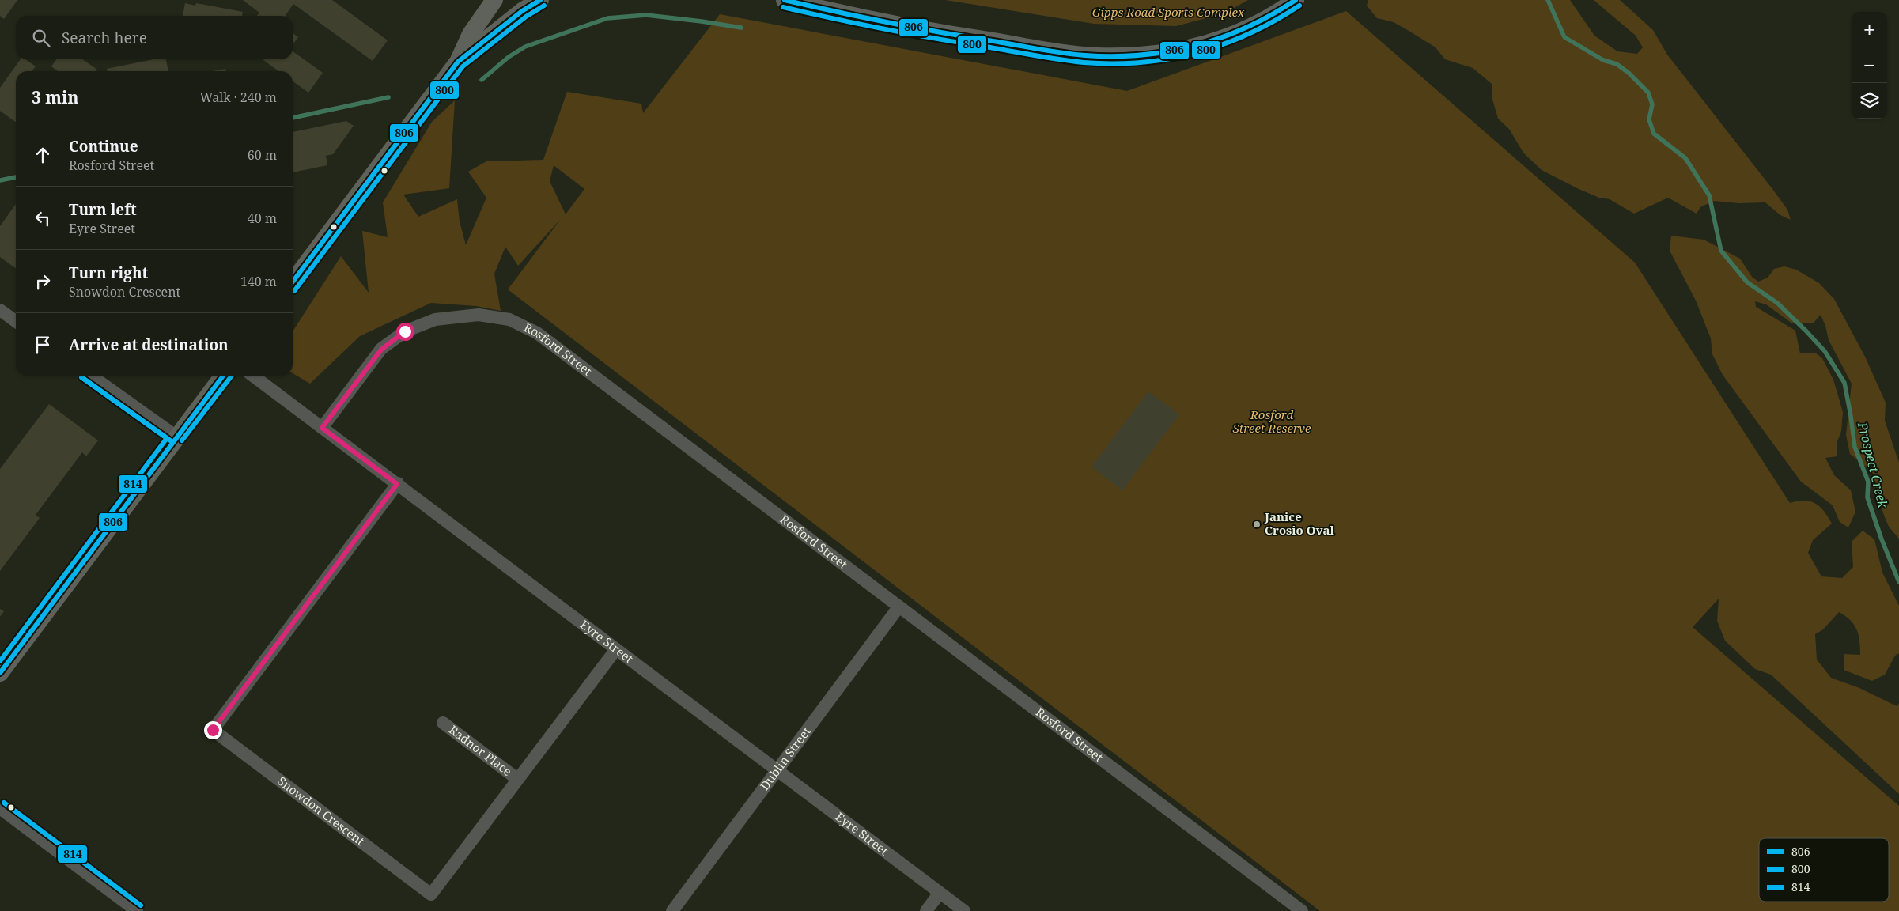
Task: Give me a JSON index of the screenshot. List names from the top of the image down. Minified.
{"streets":{"street":["Rosford Street","Eyre Street","Radnor Place","Dublin Street","Snowdon Crescent"]},"crossings":[["Rosford Street","Eyre Street"],["Rosford Street","Dublin Street"],["Eyre Street","Dublin Street"],["Eyre Street","Snowdon Crescent"],["Radnor Place","Snowdon Crescent"]],"water":["Prospect Creek"],"parks":["Gipps Road Sports Complex","Rosford Street Reserve"],"places":["Janice Crosio Oval"],"lines":["transit line 806","transit line 800","transit line 814"],"legend":["806","800","814"],"page":{"map_buttons":["+","−"],"search":"Search here","heading":["3 min","Walk · 240 m"],"list":[["Continue","Rosford Street","60 m"],["Turn left","Eyre Street","40 m"],["Turn right","Snowdon Crescent","140 m"],"Arrive at destination"]}}
